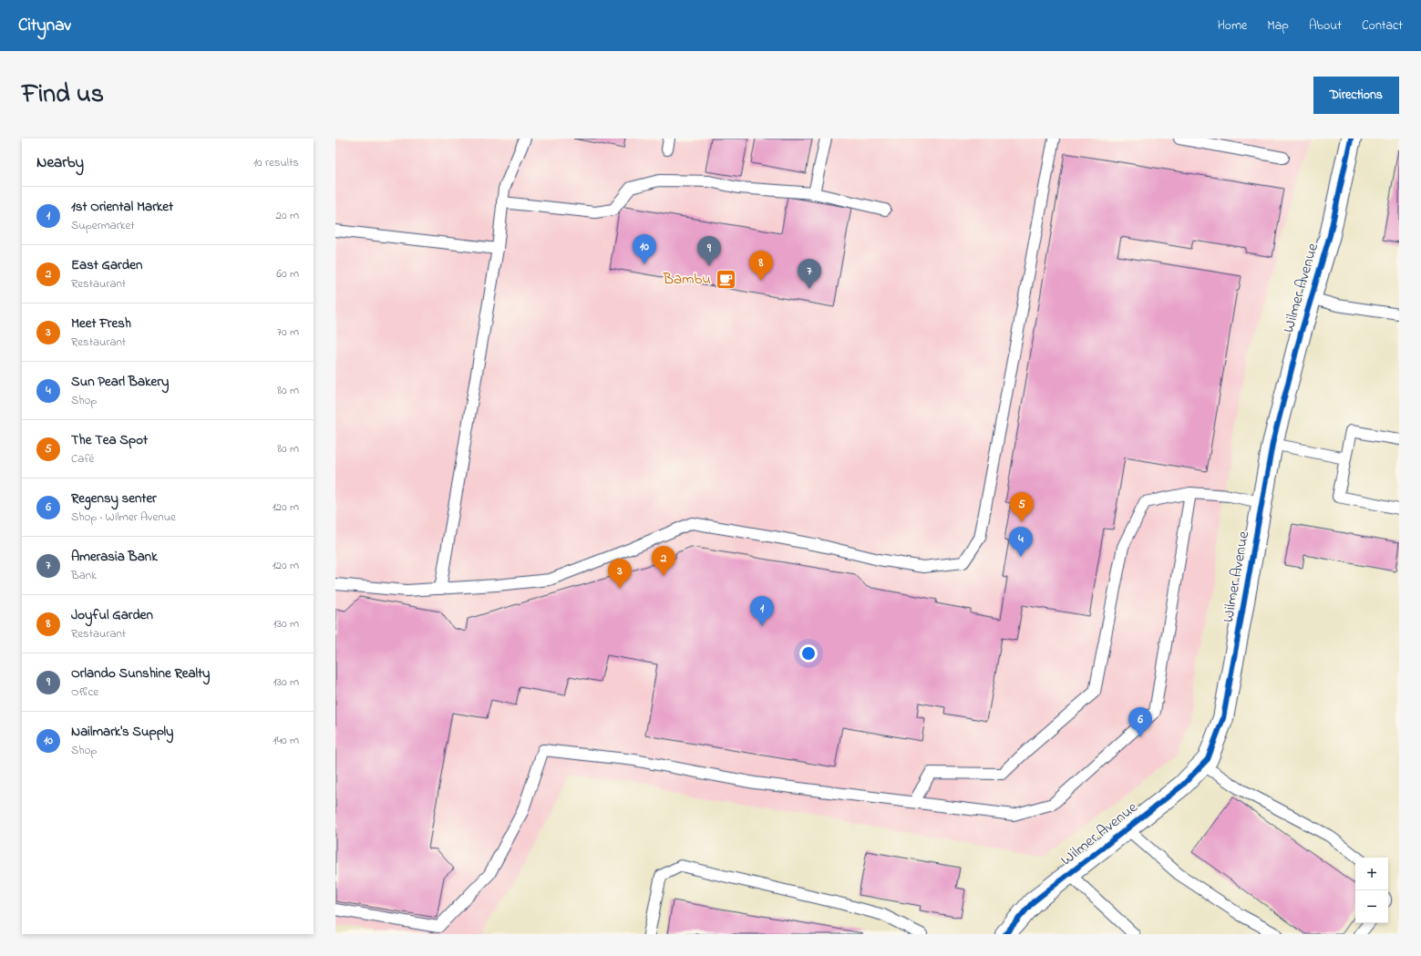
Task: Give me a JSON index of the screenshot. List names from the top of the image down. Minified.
{"streets":{"street":["Wilmer Avenue"]},"places":{"cafe":["Bambu"]},"page":{"header":"Citynav","nav":["Home","Map","About","Contact"],"title":"Find us","buttons":"Directions","heading":["Nearby","10 results"],"list":[{"mark":"1","name":"1st Oriental Market","note":"Supermarket","value":"20 m"},{"mark":"2","name":"East Garden","note":"Restaurant","value":"60 m"},{"mark":"3","name":"Meet Fresh","note":"Restaurant","value":"70 m"},{"mark":"4","name":"Sun Pearl Bakery","note":"Shop","value":"80 m"},{"mark":"5","name":"The Tea Spot","note":"Café","value":"80 m"},{"mark":"6","name":"Regensy senter","note":"Shop · Wilmer Avenue","value":"120 m"},{"mark":"7","name":"Amerasia Bank","note":"Bank","value":"120 m"},{"mark":"8","name":"Joyful Garden","note":"Restaurant","value":"130 m"},{"mark":"9","name":"Orlando Sunshine Realty","note":"Office","value":"130 m"},{"mark":"10","name":"Nailmark's Supply","note":"Shop","value":"140 m"}],"pins":["10","9","8","7","5","4","2","3","1","6"],"map_buttons":["+","−"]}}
